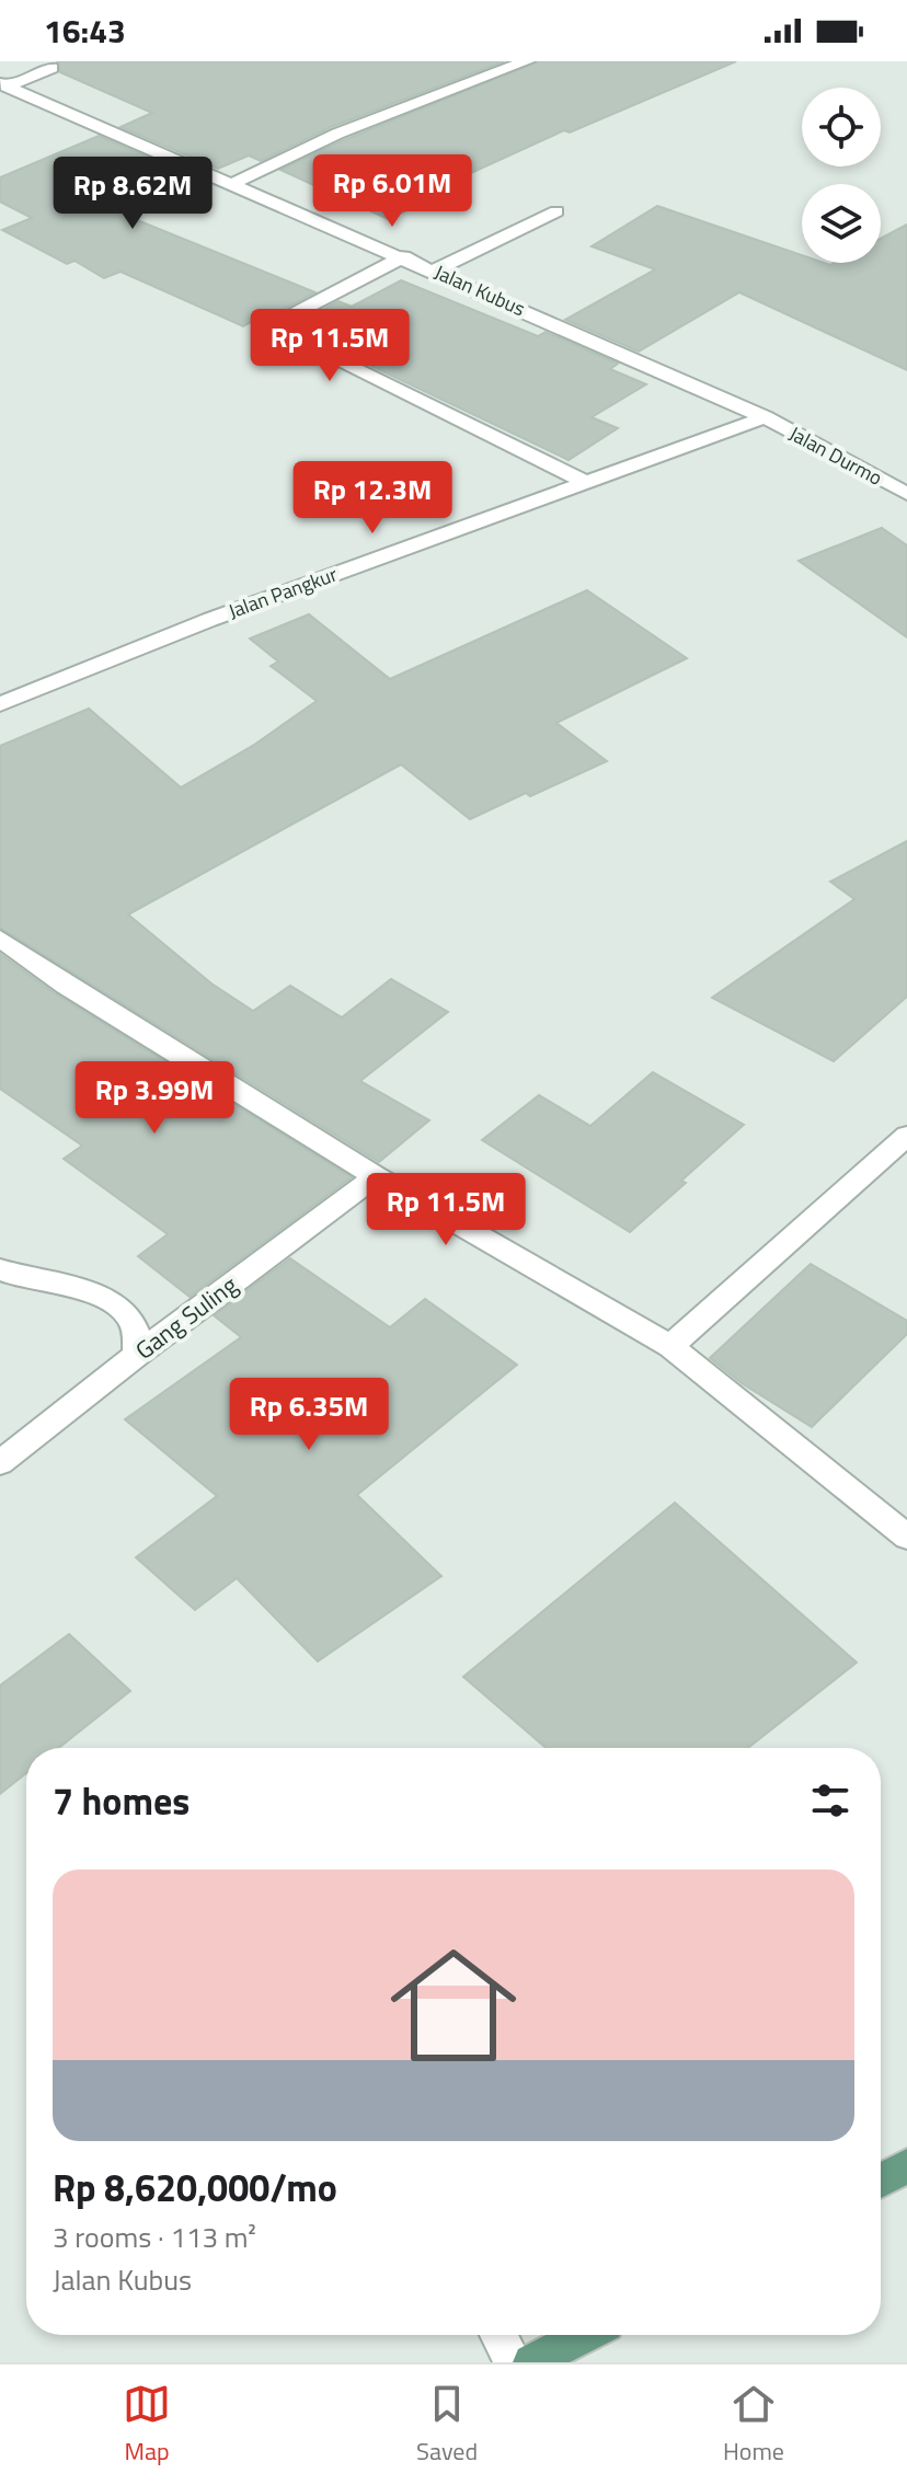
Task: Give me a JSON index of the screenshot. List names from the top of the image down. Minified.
{"streets":{"street":["Jalan Kubus","Jalan Durmo","Jalan Pangkur","Gang Suling"]},"crossings":[["Jalan Kubus","Jalan Durmo"],["Jalan Kubus","Jalan Pangkur"],["Jalan Durmo","Jalan Pangkur"]],"page":{"status":"16:43","price":["Rp 6.01M","Rp 8.62M","Rp 11.5M","Rp 12.3M","Rp 3.99M","Rp 11.5M","Rp 6.35M"],"heading":"7 homes","list":[{"name":"Rp 8,620,000/mo","note":"3 rooms · 113 m² · Jalan Kubus"}],"tabs":["Map","Saved","Home"]}}
